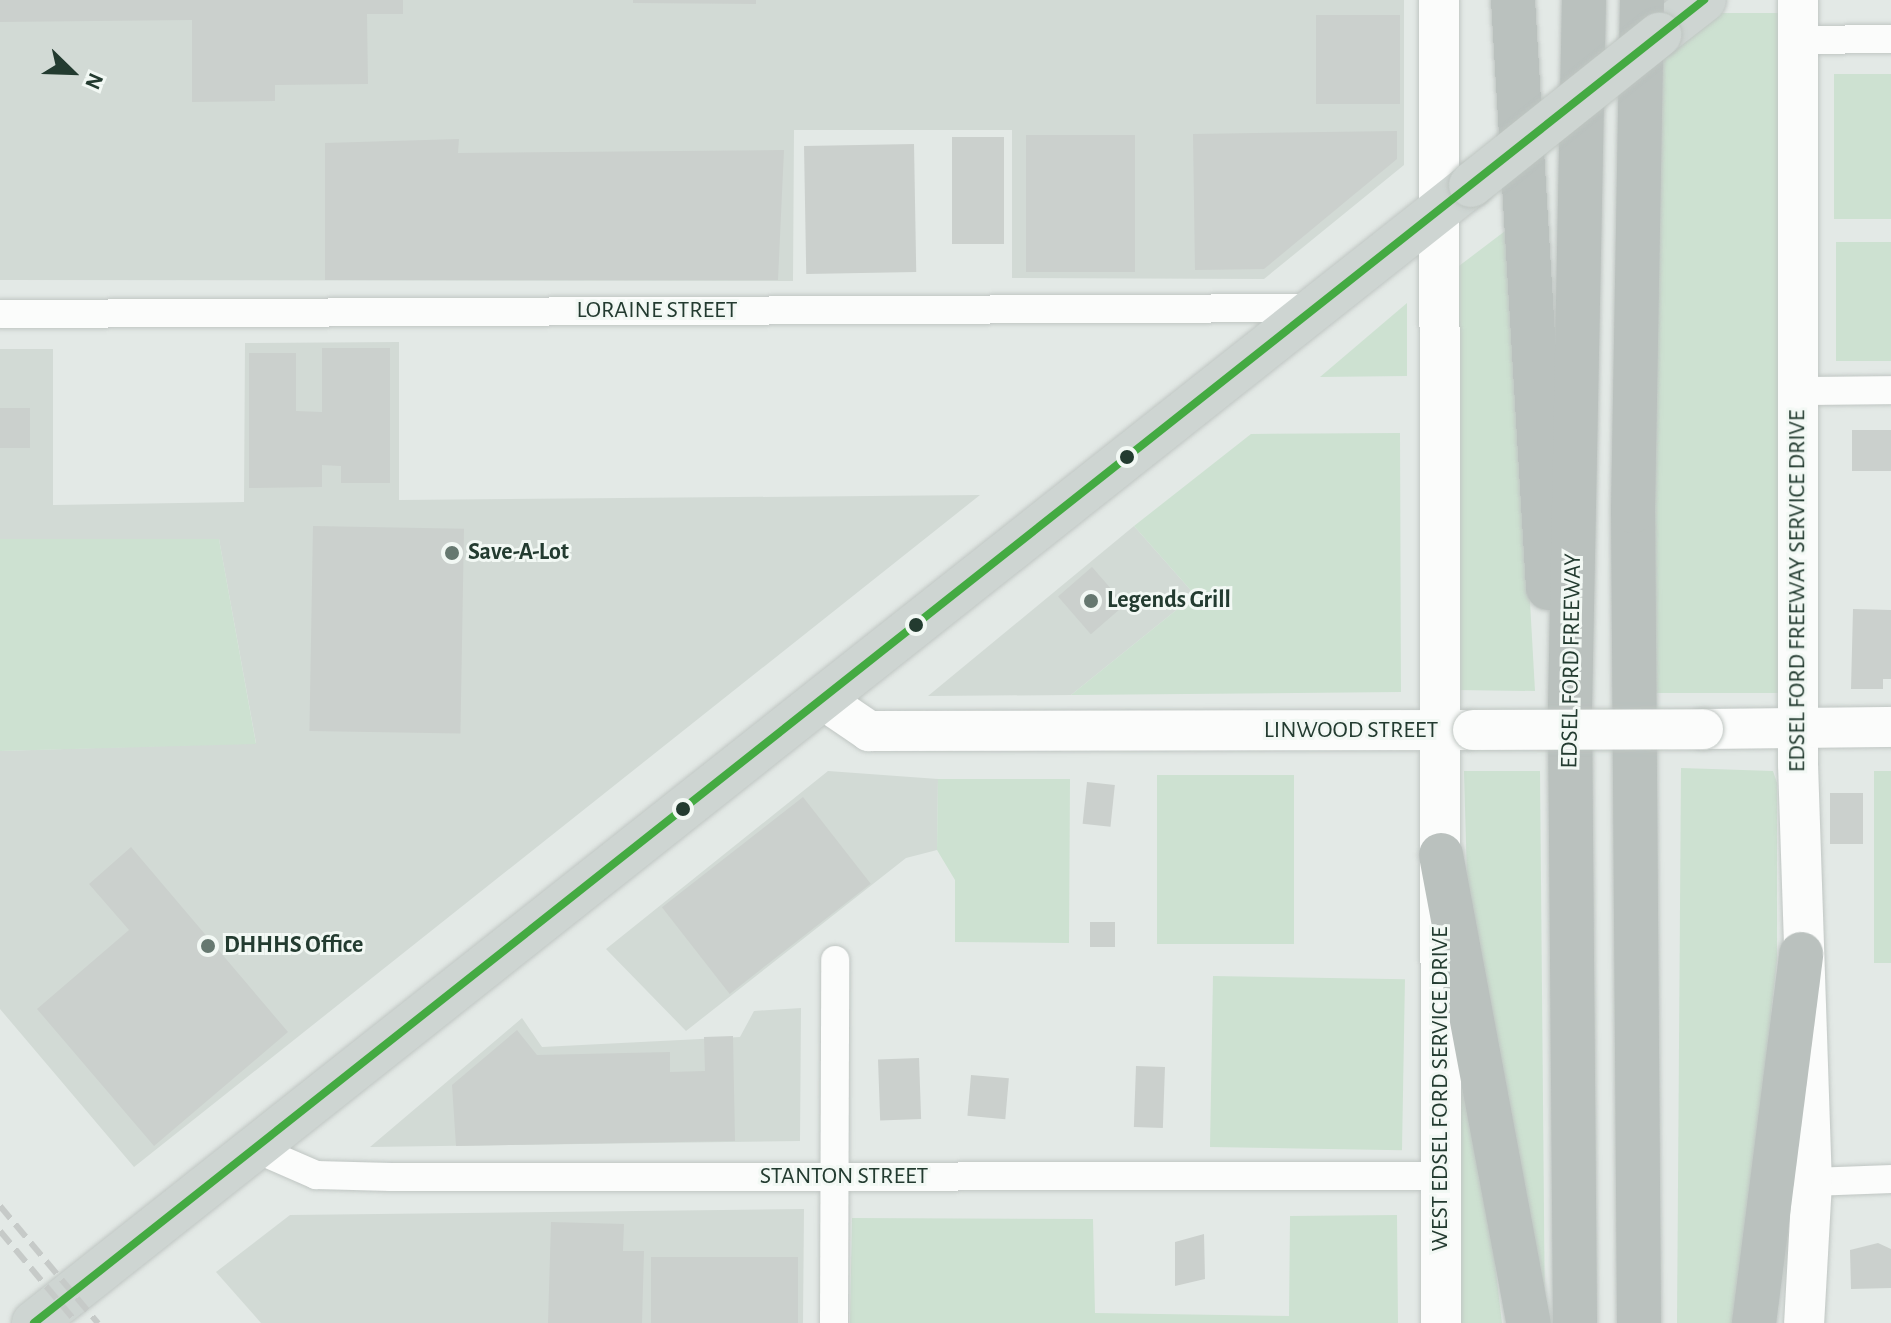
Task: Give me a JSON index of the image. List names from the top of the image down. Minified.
{"streets":{"highway":["EDSEL FORD FREEWAY"],"street":["LORAINE STREET","EDSEL FORD FREEWAY SERVICE DRIVE","LINWOOD STREET","WEST EDSEL FORD SERVICE DRIVE","STANTON STREET"]},"crossings":[["EDSEL FORD FREEWAY SERVICE DRIVE","LINWOOD STREET"],["WEST EDSEL FORD SERVICE DRIVE","STANTON STREET"]],"places":["Save-A-Lot","Legends Grill","DHHHS Office"],"north":"bottom right"}
